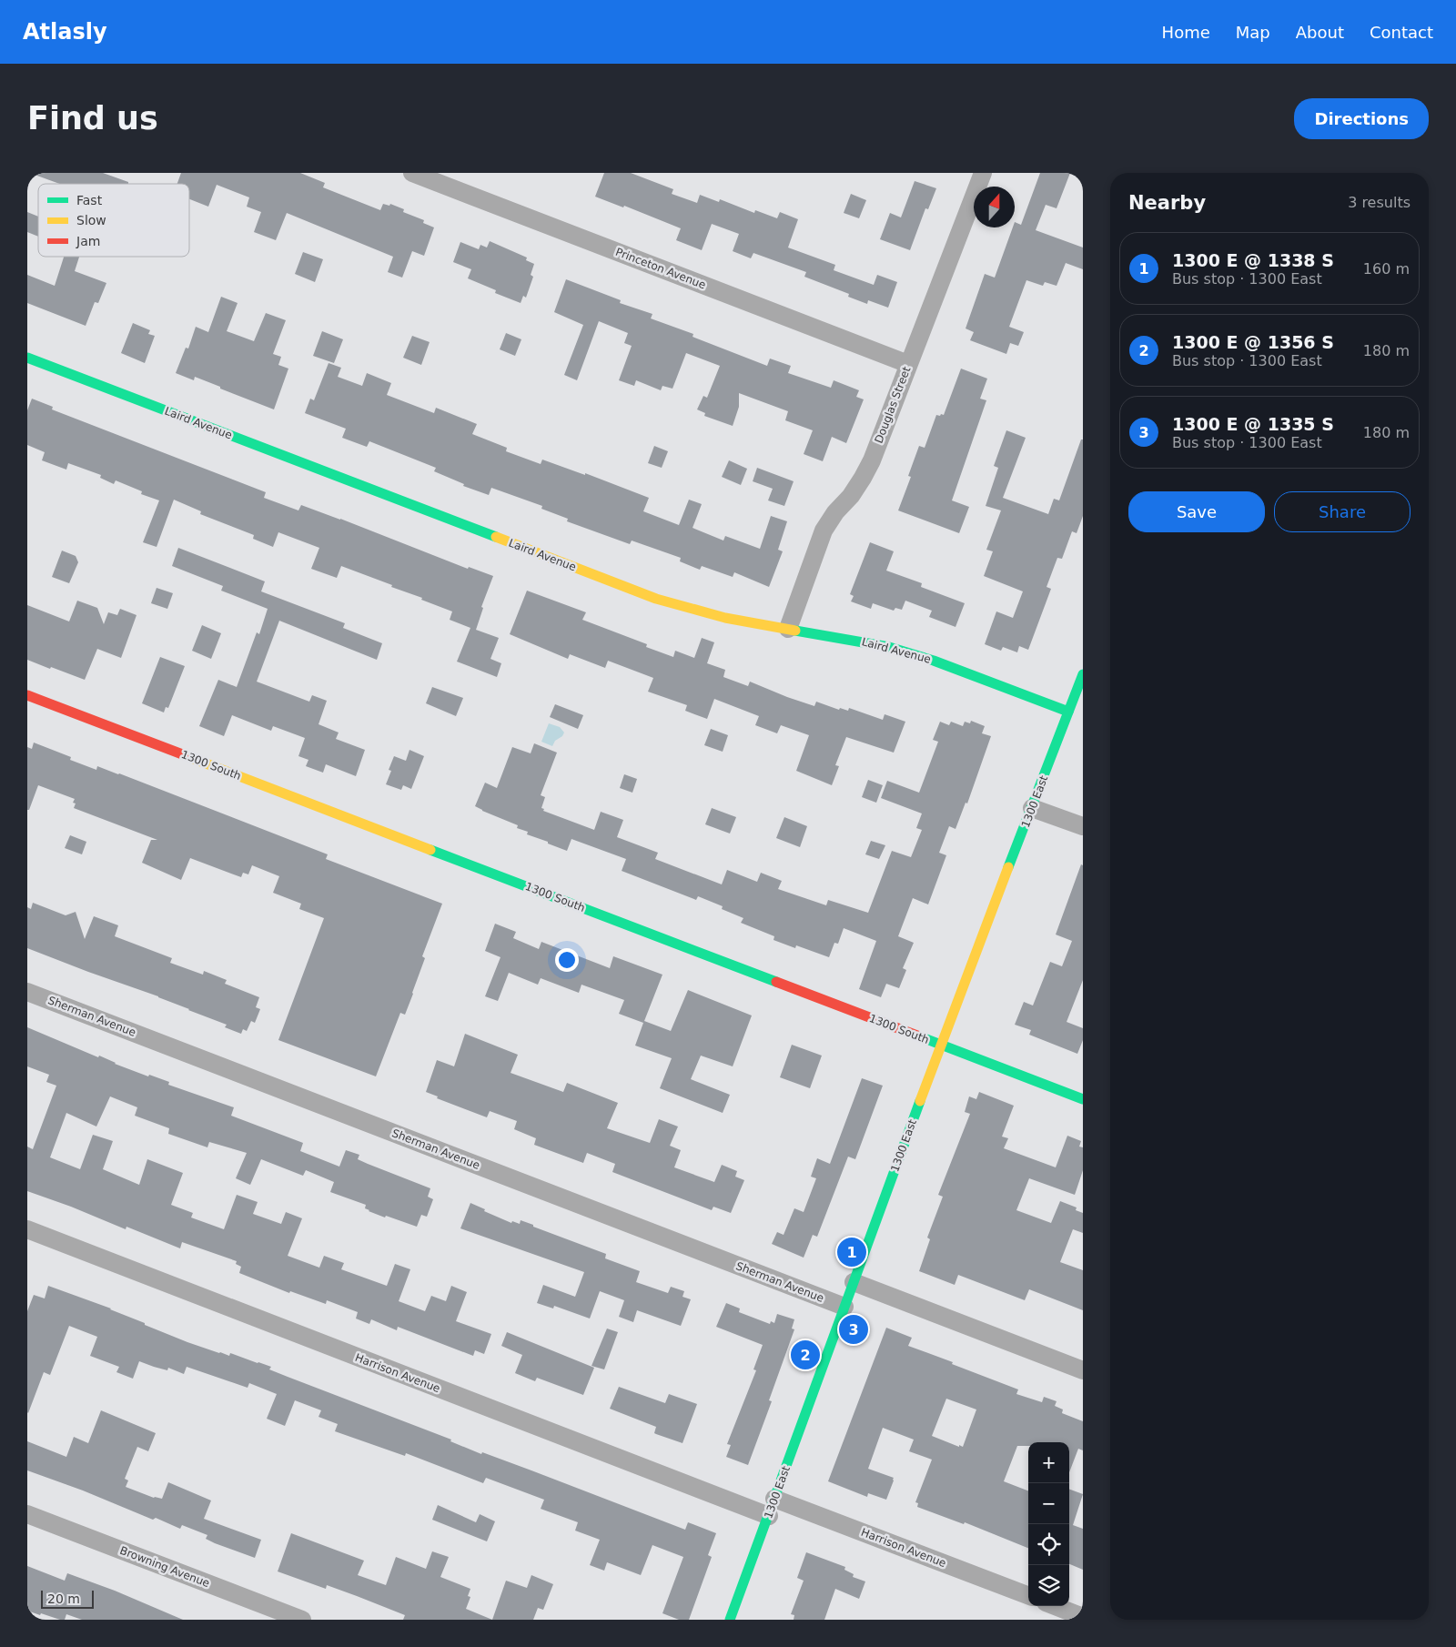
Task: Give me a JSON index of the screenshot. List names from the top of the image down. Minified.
{"streets":{"street":["Princeton Avenue","Douglas Street","Laird Avenue","1300 South","1300 East","Sherman Avenue","Harrison Avenue","Browning Avenue"]},"crossings":[["Princeton Avenue","Douglas Street"],["Douglas Street","Laird Avenue"],["Laird Avenue","1300 East"],["1300 South","1300 East"],["1300 East","Sherman Avenue"],["1300 East","Harrison Avenue"]],"legend":["Fast","Slow","Jam"],"scale_bar":"20 m","north":"top","page":{"header":"Atlasly","nav":["Home","Map","About","Contact"],"buttons":["Directions",["Save","Share"]],"title":"Find us","heading":["Nearby","3 results"],"list":[{"mark":"1","name":"1300 E @ 1338 S","note":"Bus stop · 1300 East","value":"160 m"},{"mark":"2","name":"1300 E @ 1356 S","note":"Bus stop · 1300 East","value":"180 m"},{"mark":"3","name":"1300 E @ 1335 S","note":"Bus stop · 1300 East","value":"180 m"}],"pins":["1","3","2"],"map_buttons":["+","−"],"scale":"20 m"}}
